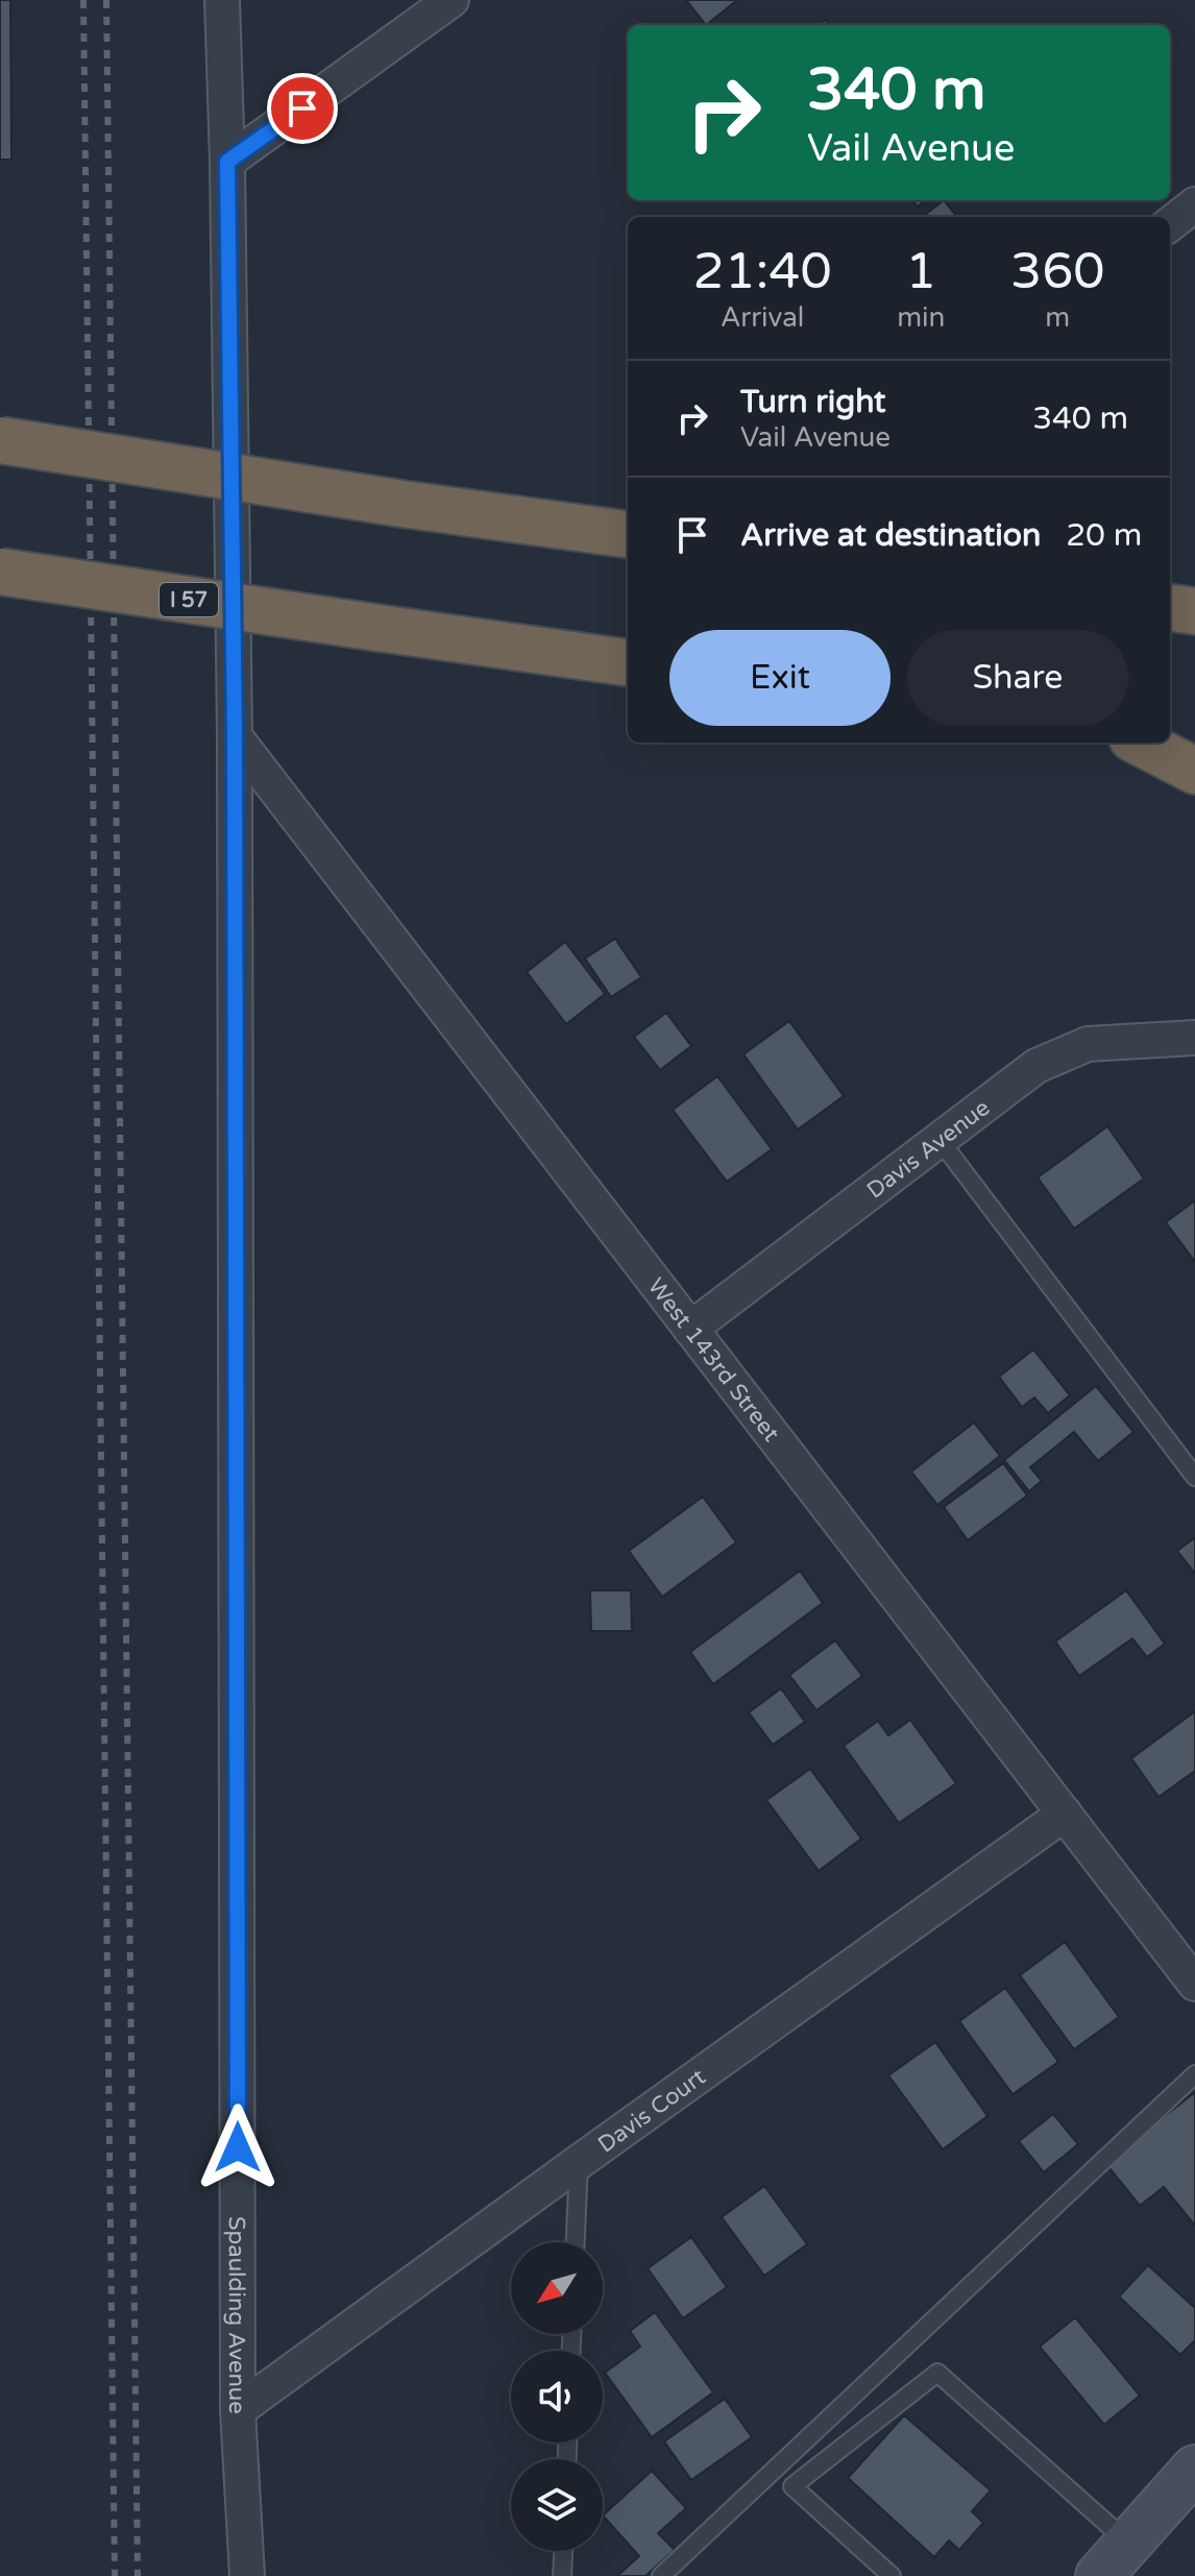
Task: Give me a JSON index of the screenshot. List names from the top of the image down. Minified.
{"streets":{"highway":["I 57"],"street":["Davis Avenue","West 143rd Street","Davis Court","Spaulding Avenue"]},"crossings":[["Davis Avenue","West 143rd Street"],["West 143rd Street","Davis Court"],["West 143rd Street","Spaulding Avenue"],["Davis Court","Spaulding Avenue"]],"north":"bottom left","page":{"turn":["340 m","Vail Avenue"],"eta":["21:40","Arrival","1","min","360","m"],"list":[{"name":"Turn right","note":"Vail Avenue","value":"340 m"},{"name":"Arrive at destination","value":"20 m"}],"buttons":["Exit","Share"]}}
